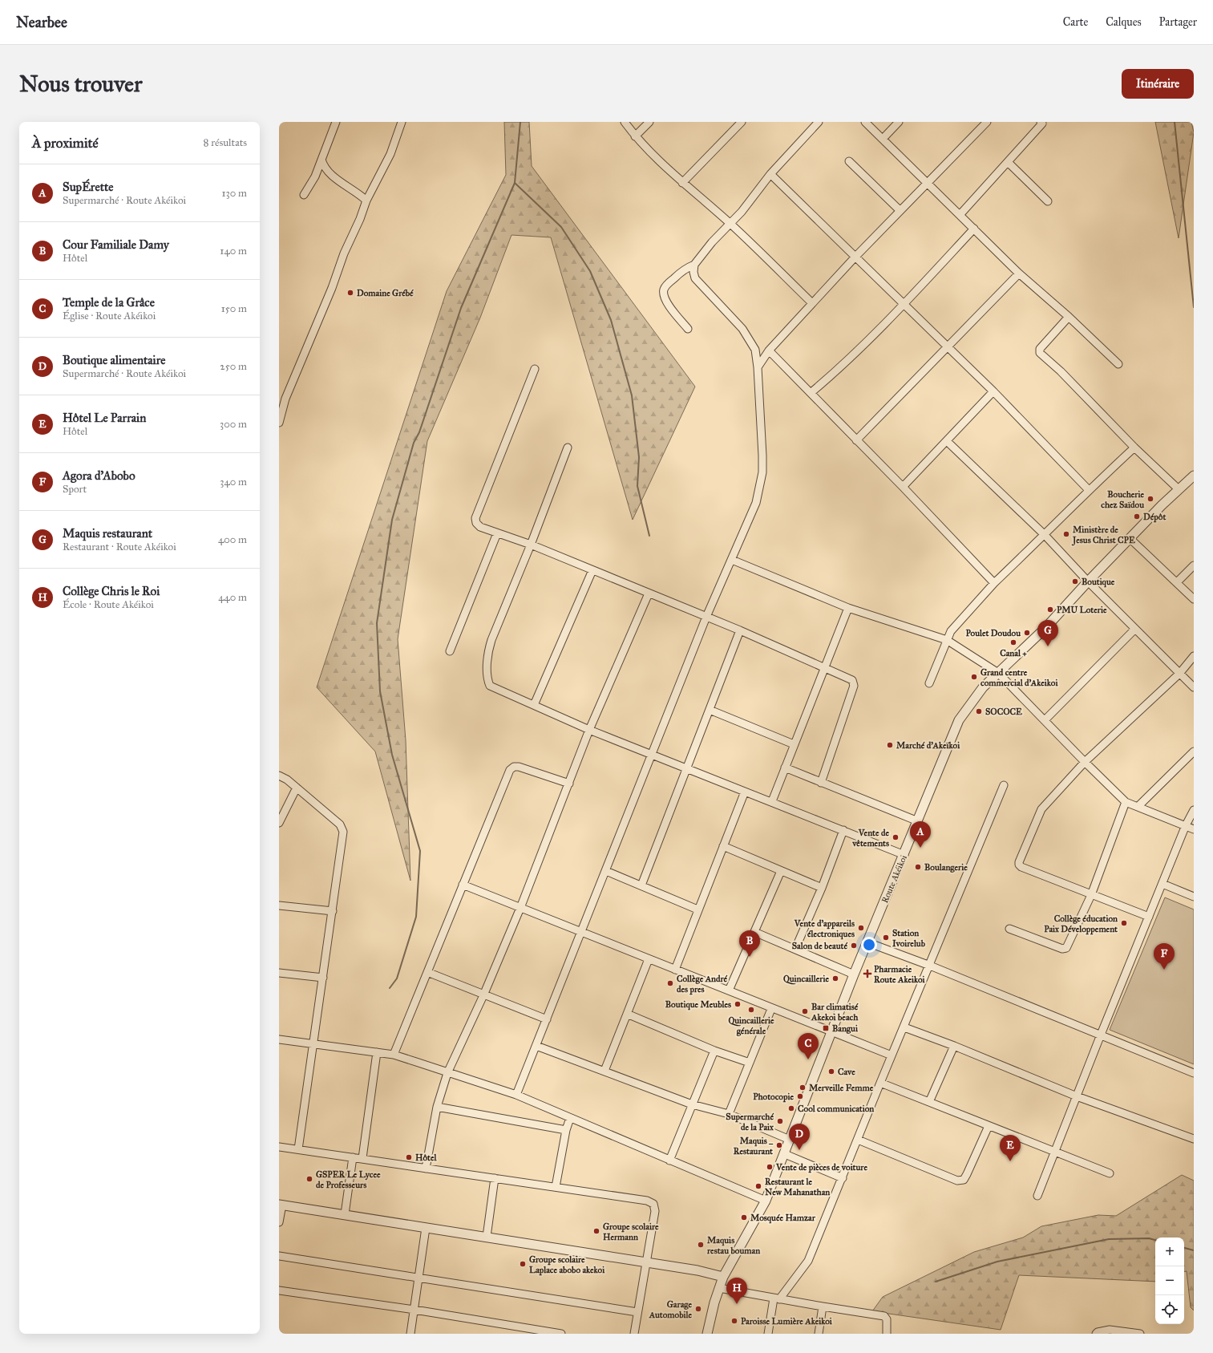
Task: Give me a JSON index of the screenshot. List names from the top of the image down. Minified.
{"streets":{"street":["Route Akéikoi"]},"places":{"other":["Domaine Grébé","Boucherie chez Saïdou","Dépôt","Ministère de Jesus Christ CPE","Boutique","PMU Loterie","Poulet Doudou","Canal +","Grand centre commercial d'Akeikoi","SOCOCE","Marché d'Akeïkoi","Vente de vêtements","Boulangerie","Collège éducation Paix Développement","Vente d'appareils électroniques","Station Ivoirelub","Salon de beauté","Quincaillerie","Collège André des pres","Boutique Meubles","Quincaillerie générale","Bar climatisé Akekoi beach","Cave","Merveille Femme","Photocopie","Cool communication","Supermarché de la Paix","Maquis _ Restaurant","Hôtel","Vente de pièces de voiture","GSPER Le Lycee de Professeurs","Restaurant le New Mahanathan","Mosquée Hamzar","Groupe scolaire Hermann","Maquis restau bouman","Groupe scolaire Laplace abobo akekoi","Garage Automobile","Paroisse Lumière Akeikoi"],"health":["Pharmacie Route Akeikoi"],"transit":["Bangui"]},"page":{"header":"Nearbee","nav":["Carte","Calques","Partager"],"buttons":"Itinéraire","title":"Nous trouver","heading":["À proximité","8 résultats"],"list":[{"mark":"A","name":"SupÉrette","note":"Supermarché · Route Akéikoi","value":"130 m"},{"mark":"B","name":"Cour Familiale Damy","note":"Hôtel","value":"140 m"},{"mark":"C","name":"Temple de la Grâce","note":"Église · Route Akéikoi","value":"150 m"},{"mark":"D","name":"Boutique alimentaire","note":"Supermarché · Route Akéikoi","value":"250 m"},{"mark":"E","name":"Hôtel Le Parrain","note":"Hôtel","value":"300 m"},{"mark":"F","name":"Agora d'Abobo","note":"Sport","value":"340 m"},{"mark":"G","name":"Maquis restaurant","note":"Restaurant · Route Akéikoi","value":"400 m"},{"mark":"H","name":"Collège Chris le Roi","note":"École · Route Akéikoi","value":"440 m"}],"pins":["G","A","B","F","C","D","E","H"],"map_buttons":["+","−"]}}
